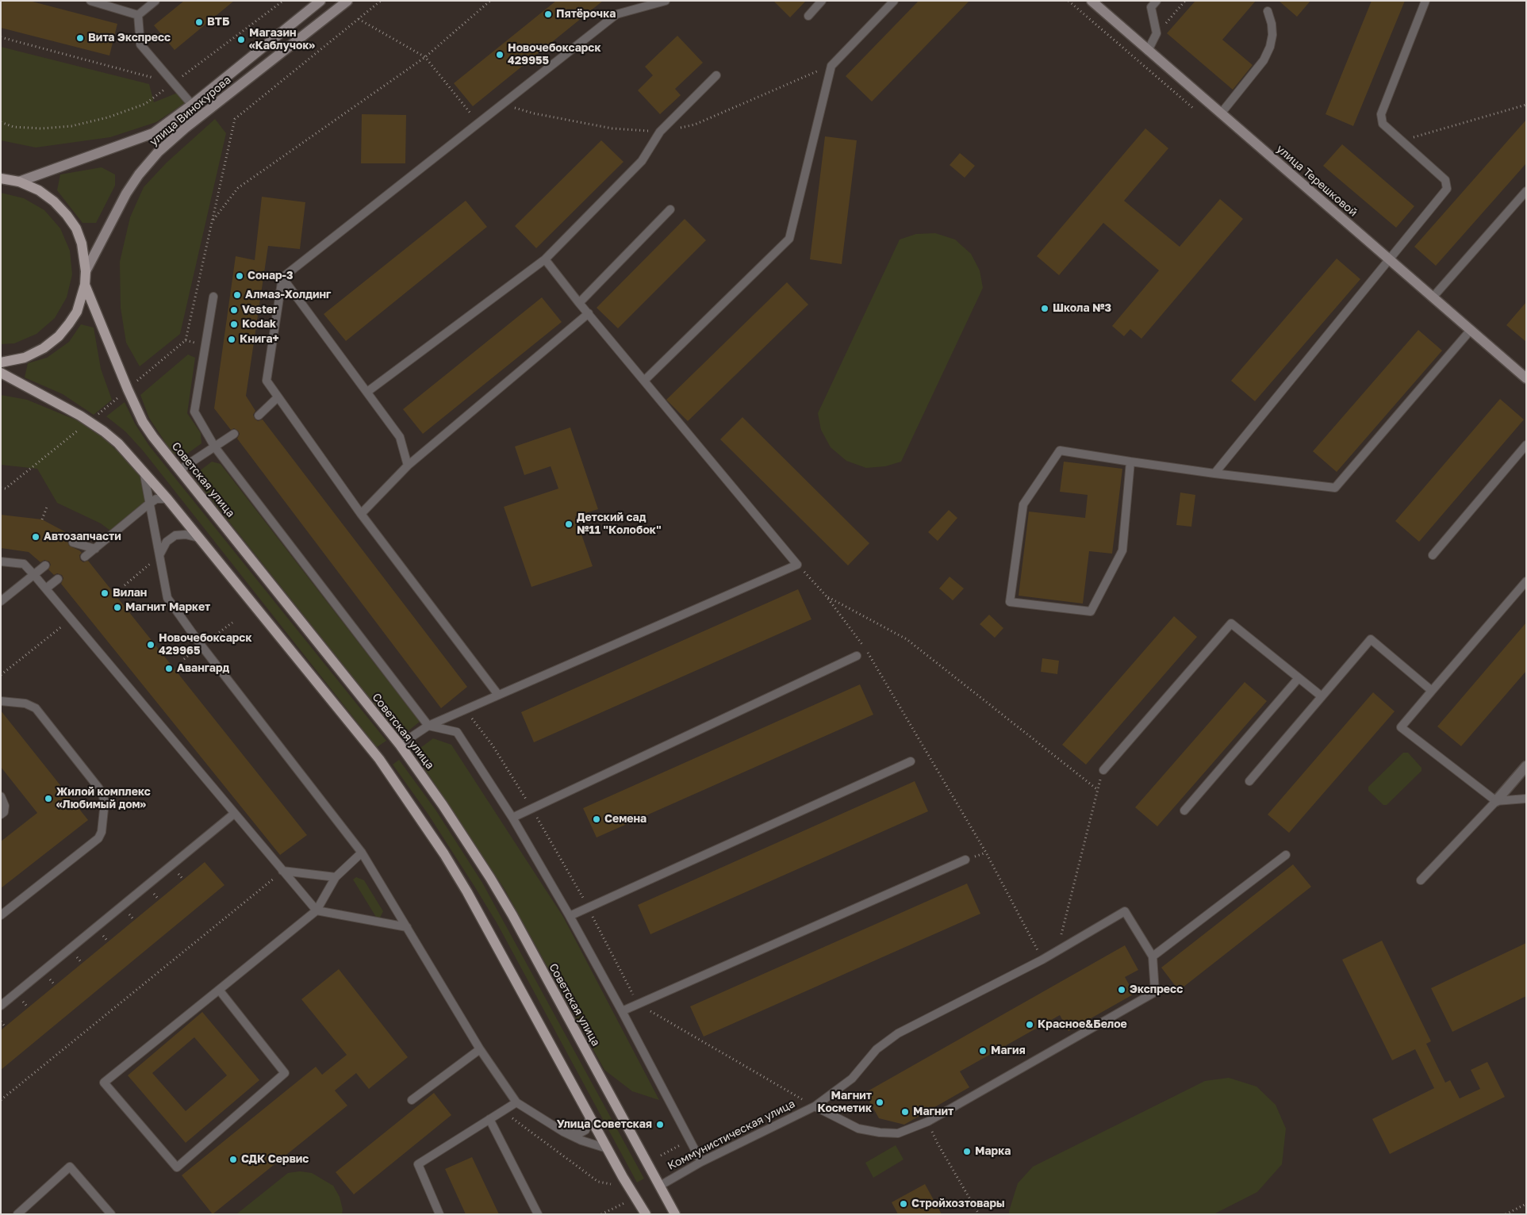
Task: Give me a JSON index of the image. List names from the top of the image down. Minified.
{"streets":{"main road":["улица Винокурова","улица Терешковой","Советская улица"],"lane":["Коммунистическая улица"]},"crossings":[["Советская улица","Коммунистическая улица"]],"places":["Пятёрочка","ВТБ","Вита Экспресс","Магазин «Каблучок»","Новочебоксарск 429955","Сонар-3","Алмаз-Холдинг","Школа №3","Vester","Kodak","Книга+","Детский сад №11 \"Колобок\"","Автозапчасти","Вилан","Магнит Маркет","Новочебоксарск 429965","Авангард","Жилой комплекс «Любимый дом»","Семена","Экспресс","Красное&Белое","Магия","Магнит Косметик","Магнит","Улица Советская","Марка","СДК Сервис","Стройхозтовары"]}
